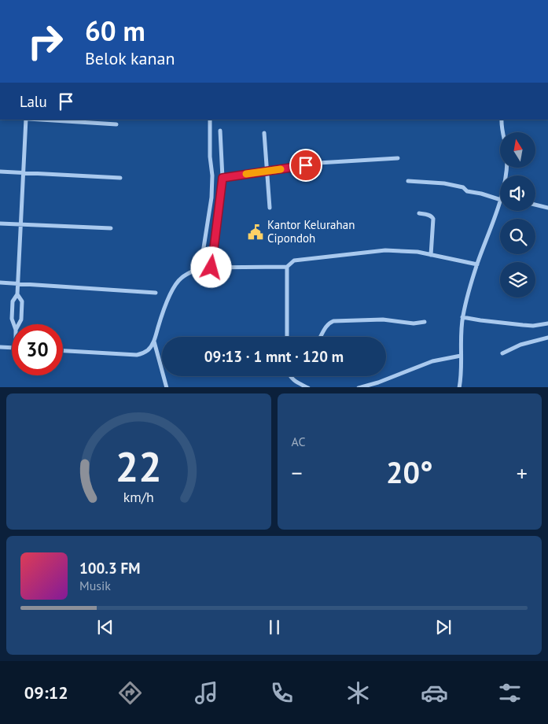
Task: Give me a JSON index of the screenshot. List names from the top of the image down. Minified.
{"places":{"public building":["Kantor Kelurahan Cipondoh"]},"north":"top","page":{"turn":["60 m","Belok kanan"],"then":"Lalu","limit":"30","trip":"09:13 · 1 mnt · 120 m","tile":"AC","heat":["−","20°","+"],"song":["100.3 FM","Musik"],"tabs":"09:12","gauge":["22","km/h"]}}
